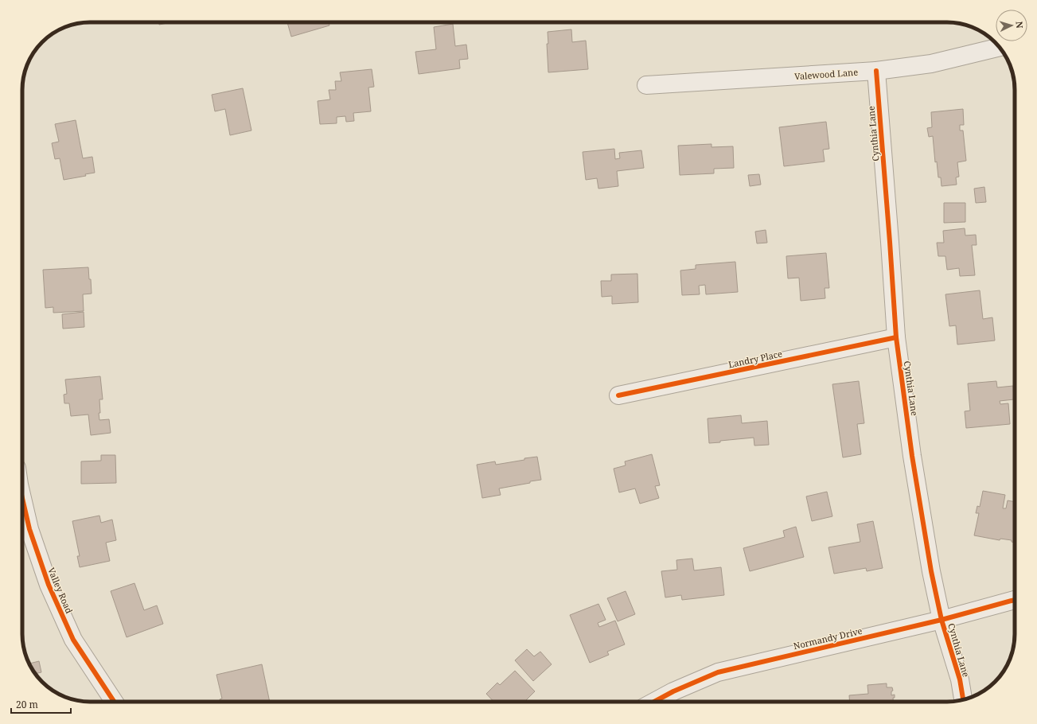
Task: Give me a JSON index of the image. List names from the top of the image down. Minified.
{"streets":{"street":["Valewood Lane","Cynthia Lane","Landry Place","Valley Road","Normandy Drive"]},"crossings":[["Valewood Lane","Cynthia Lane"],["Cynthia Lane","Landry Place"],["Cynthia Lane","Normandy Drive"]],"scale_bar":"20 m","north":"right"}
